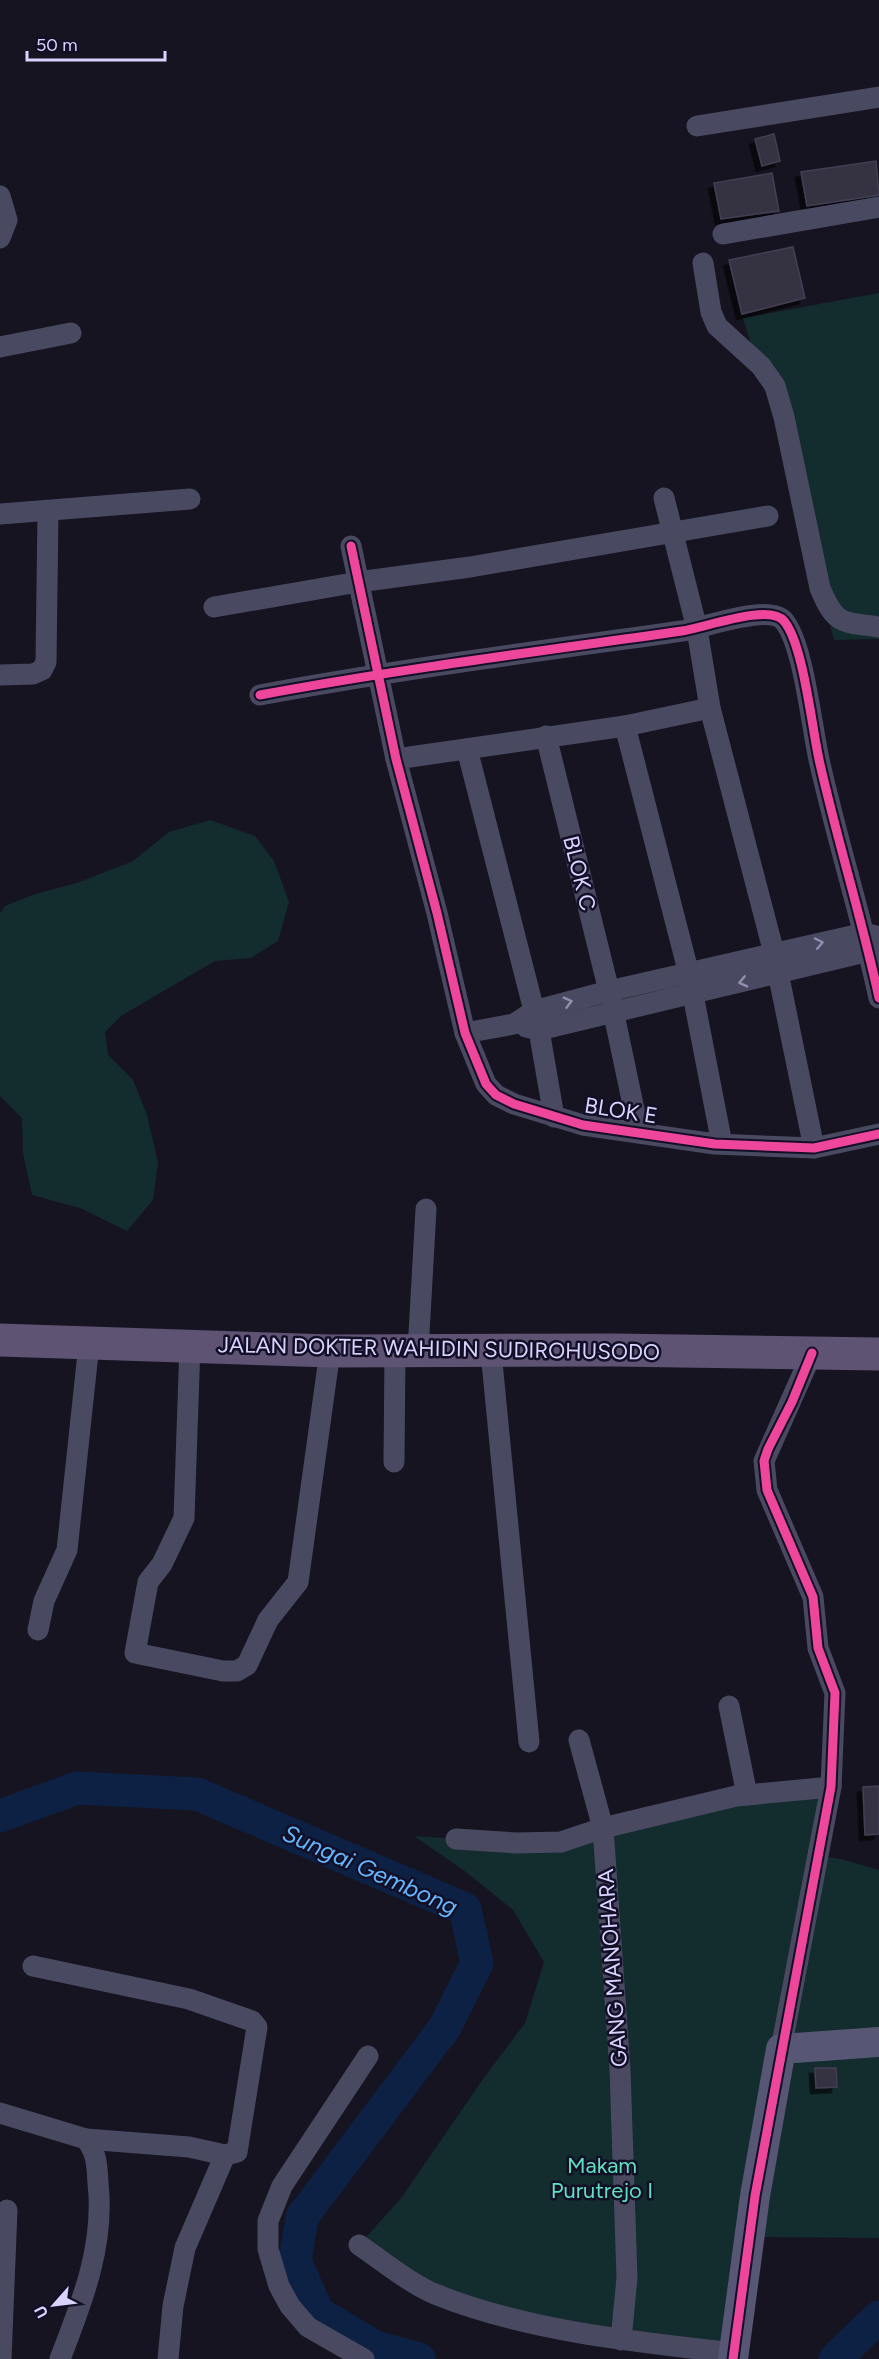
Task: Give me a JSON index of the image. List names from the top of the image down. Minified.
{"streets":{"main road":["JALAN DOKTER WAHIDIN SUDIROHUSODO"],"street":["BLOK C","BLOK E","GANG MANOHARA"]},"crossings":[["BLOK C","BLOK E"]],"water":["Sungai Gembong"],"parks":["Makam Purutrejo I"],"scale_bar":"50 m","north":"bottom left"}
